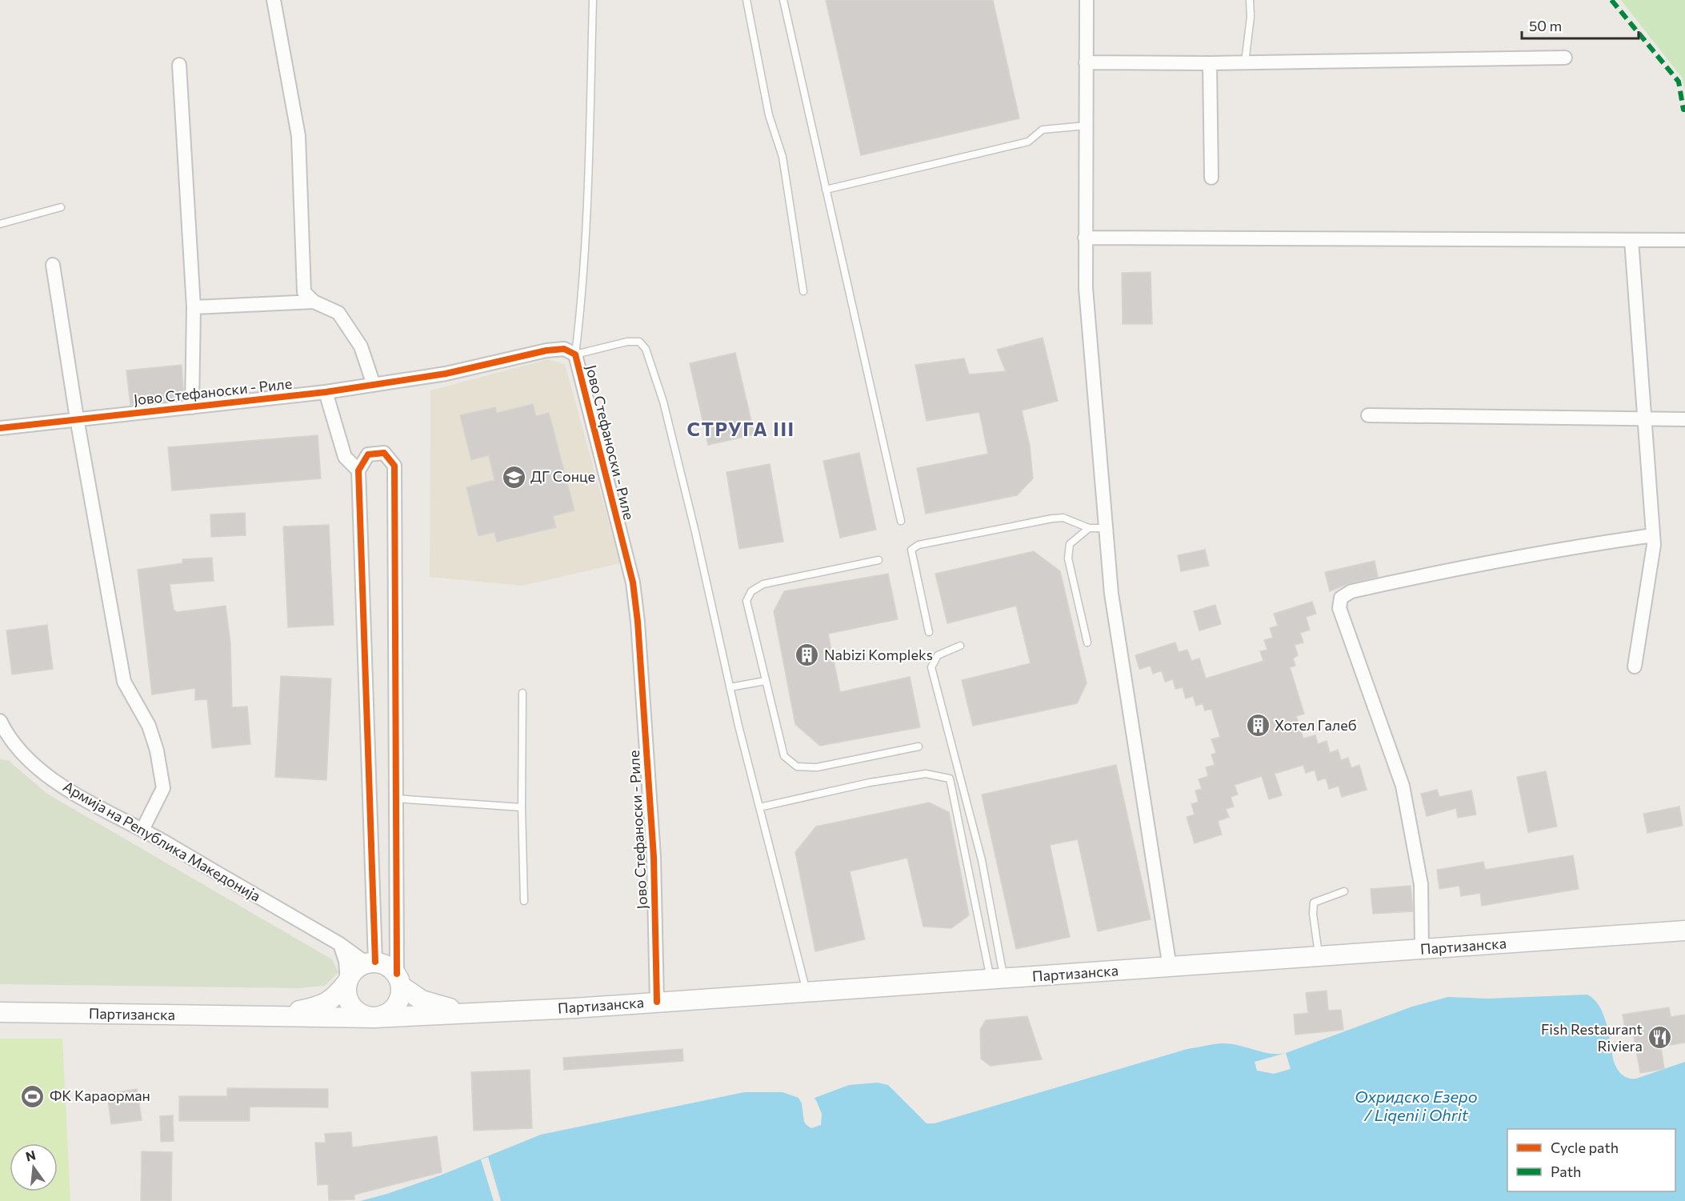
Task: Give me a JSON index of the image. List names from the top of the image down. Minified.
{"streets":{"main road":["Партизанска"],"street":["Јово Стефаноски - Риле","Армија на Република Македонија"]},"crossings":[["Јово Стефаноски - Риле","Партизанска"],["Армија на Република Македонија","Партизанска"]],"districts":["СТРУГА III"],"water":["Охридско Езеро / Liqeni i Ohrit"],"places":{"school or university":["ДГ Сонце"],"building":["Nabizi Kompleks","Хотел Галеб"],"restaurant":["Fish Restaurant Riviera"],"sports":["ФК Караорман"]},"legend":["Cycle path","Path"],"scale_bar":"50 m","north":"top"}
